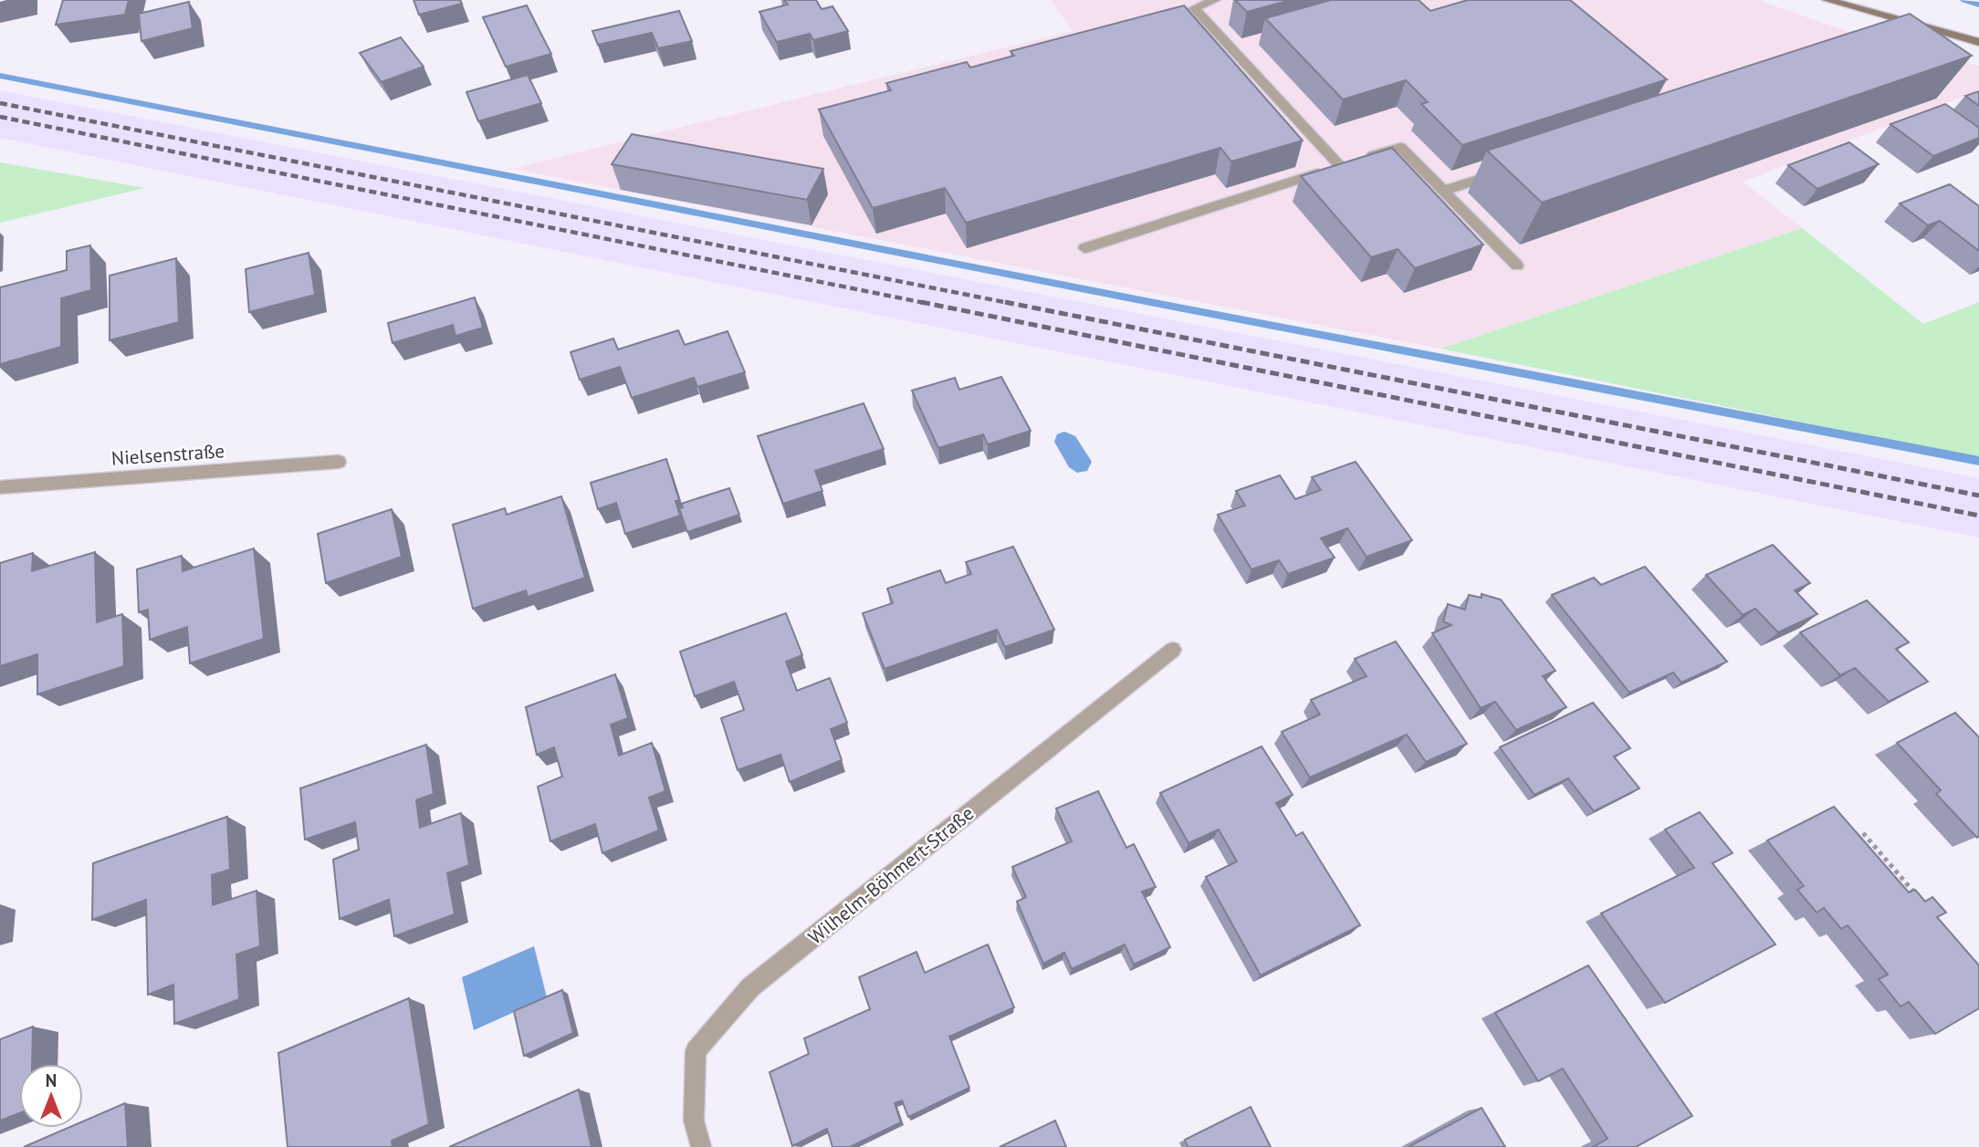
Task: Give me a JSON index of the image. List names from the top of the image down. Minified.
{"streets":{"street":["Nielsenstraße","Wilhelm-Böhmert-Straße"]},"north":"top"}
